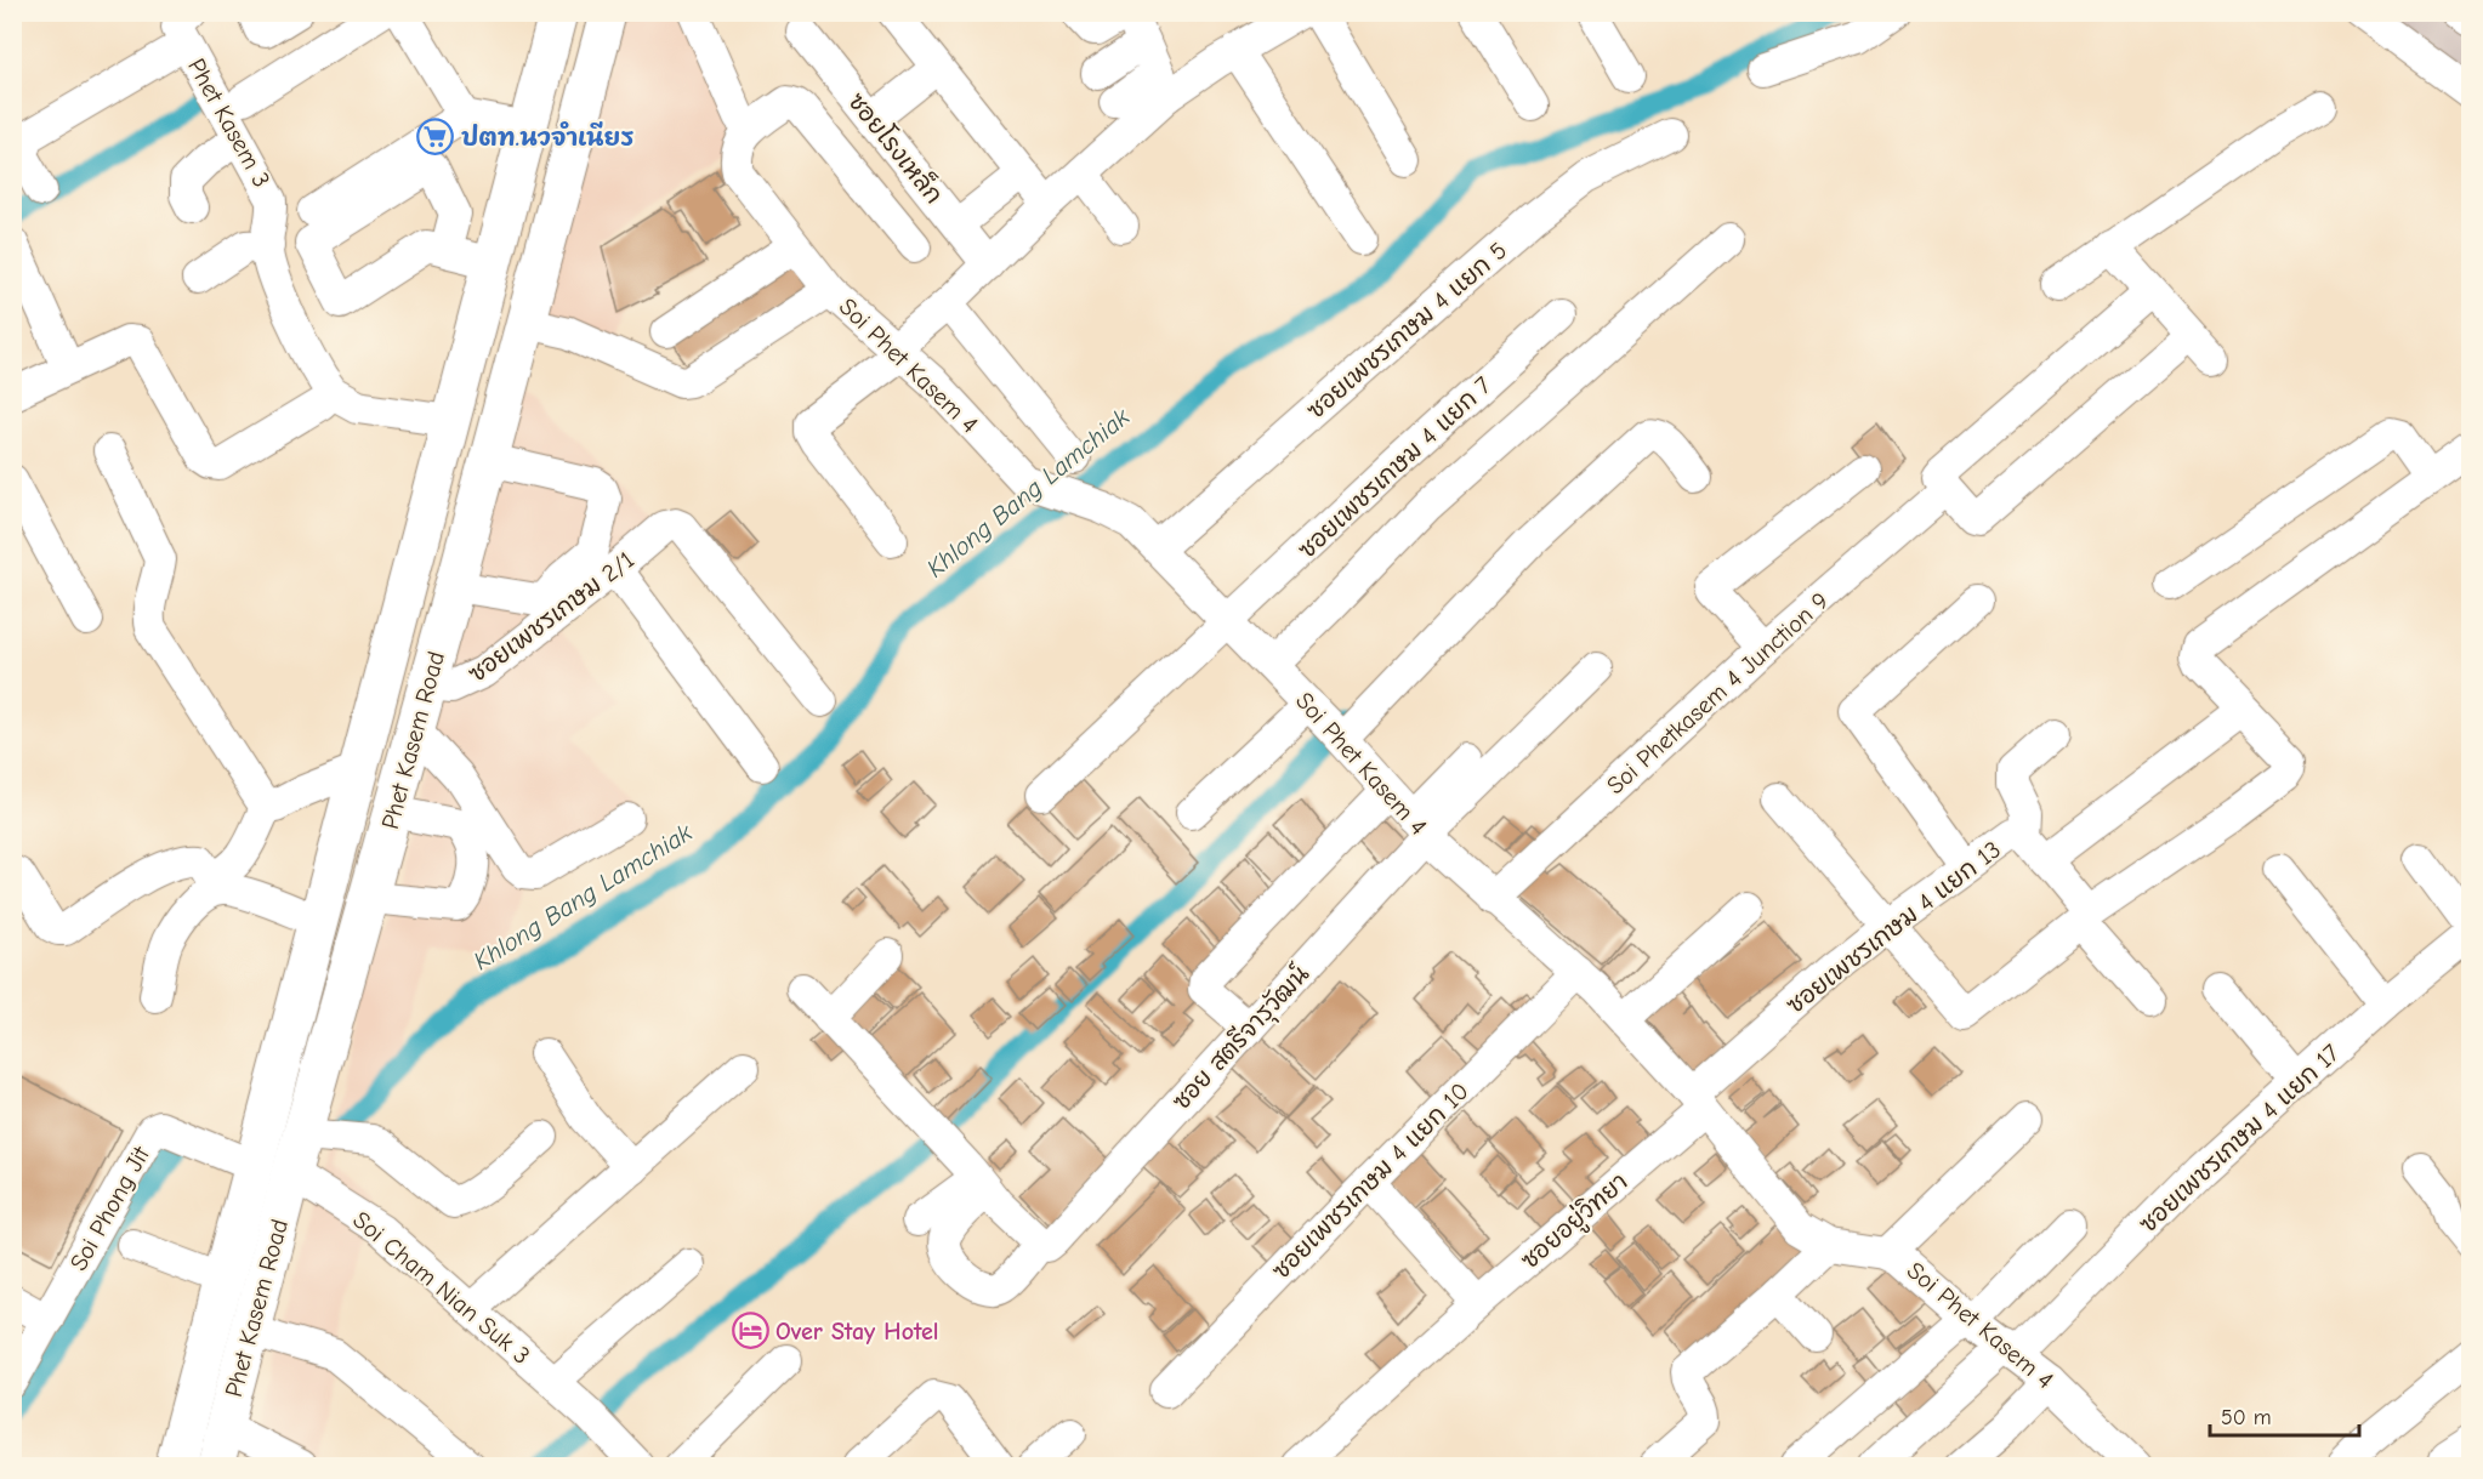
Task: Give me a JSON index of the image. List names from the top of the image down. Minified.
{"streets":{"main road":["Phet Kasem Road"],"street":["Phet Kasem 3","ซอยโรงเหล็ก","ซอยเพชรเกษม 4 แยก 5","Soi Phet Kasem 4","ซอยเพชรเกษม 4 แยก 7","ซอยเพชรเกษม 2/1","Soi Phetkasem 4 Junction 9","ซอยเพชรเกษม 4 แยก 13","ซอย สตรีจารุวัฒน์","ซอยเพชรเกษม 4 แยก 17","ซอยเพชรเกษม 4 แยก 10","Soi Phong Jit","ซอยอยู่วิทยา","Soi Cham Nian Suk 3"]},"crossings":[["ซอยเพชรเกษม 4 แยก 5","Soi Phet Kasem 4"],["Soi Phet Kasem 4","ซอยเพชรเกษม 4 แยก 7"],["Soi Phet Kasem 4","Soi Phetkasem 4 Junction 9"],["Soi Phet Kasem 4","Phet Kasem Road"],["Soi Phet Kasem 4","ซอยเพชรเกษม 4 แยก 13"],["Soi Phet Kasem 4","ซอย สตรีจารุวัฒน์"],["Soi Phet Kasem 4","ซอยเพชรเกษม 4 แยก 17"],["Soi Phet Kasem 4","ซอยเพชรเกษม 4 แยก 10"],["Soi Phet Kasem 4","ซอยอยู่วิทยา"],["ซอยเพชรเกษม 2/1","Phet Kasem Road"],["Phet Kasem Road","Soi Phong Jit"],["Phet Kasem Road","Soi Cham Nian Suk 3"],["ซอยเพชรเกษม 4 แยก 13","ซอยอยู่วิทยา"]],"water":["Khlong Bang Lamchiak"],"places":{"supermarket":["ปตท.นวจำเนียร"],"hotel":["Over Stay Hotel"]},"scale_bar":"50 m"}
